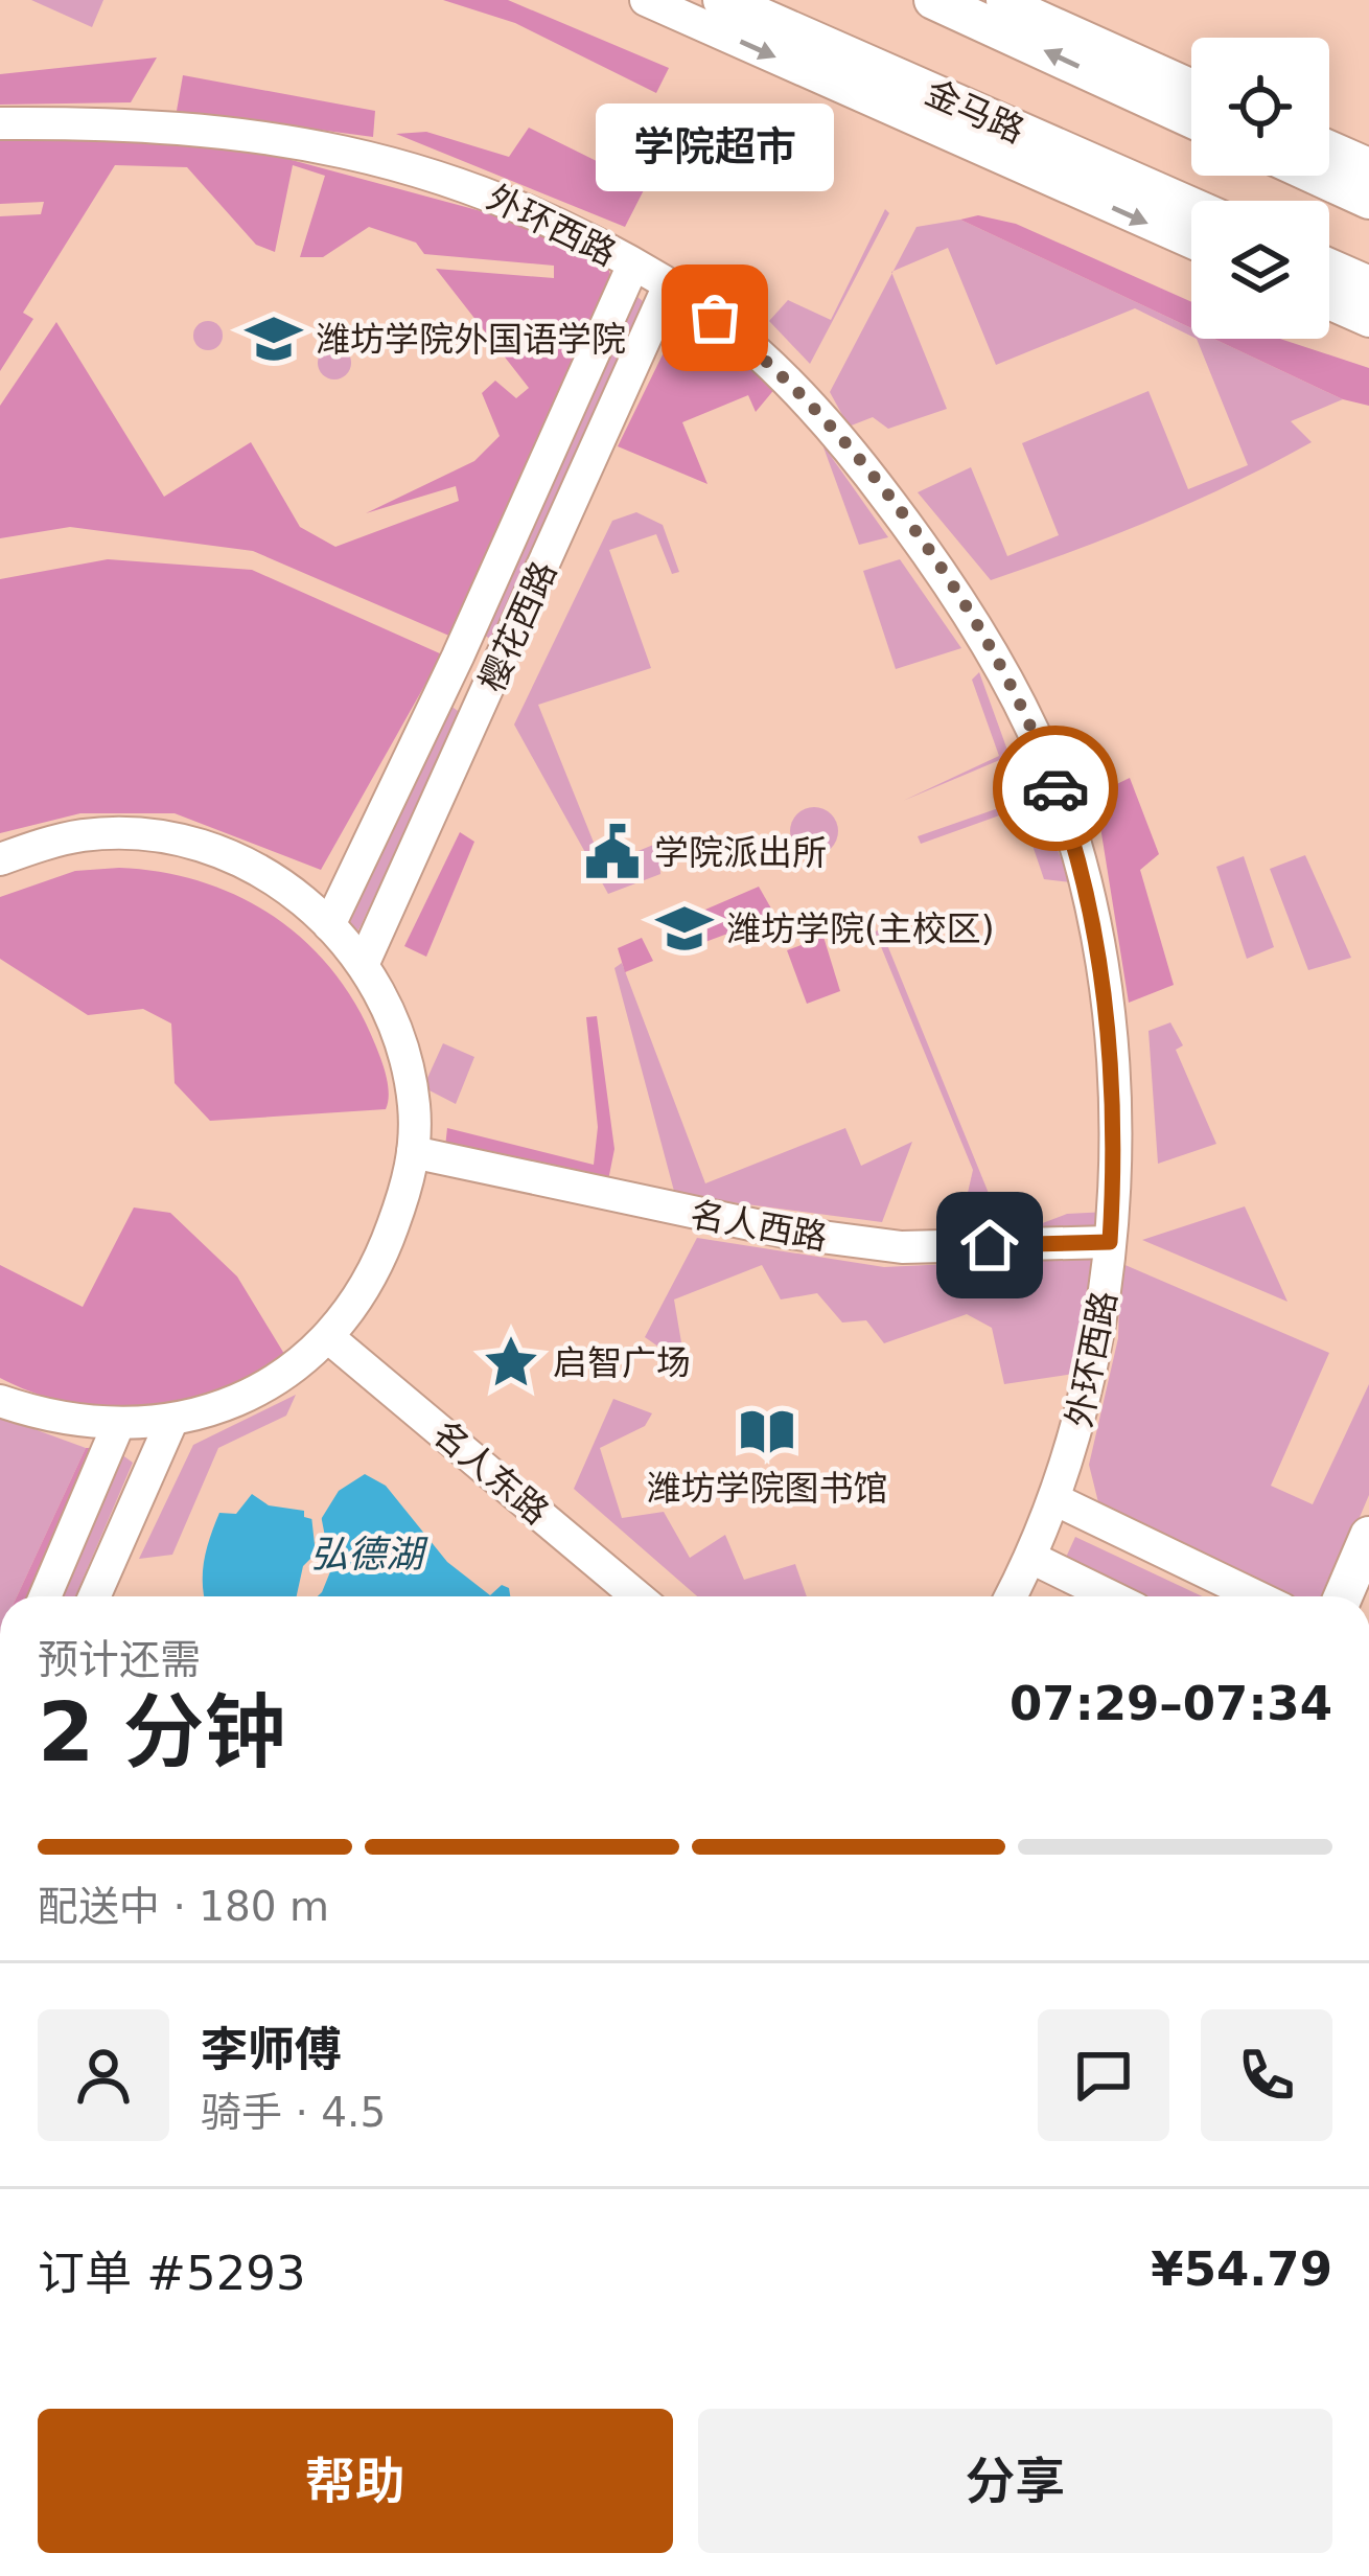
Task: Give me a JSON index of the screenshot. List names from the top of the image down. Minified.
{"streets":{"main road":["金马路"],"street":["外环西路","樱花西路","名人西路","名人东路"]},"crossings":[["外环西路","樱花西路"],["外环西路","名人西路"]],"water":["弘德湖"],"places":{"other":["学院超市"],"school or university":["潍坊学院外国语学院","潍坊学院(主校区)"],"public building":["学院派出所"],"place":["启智广场"],"library":["潍坊学院图书馆"]},"page":{"bubble":"学院超市","heading":["2 分钟","预计还需","07:29–07:34"],"panel":["李师傅","骑手 · 4.5","订单 #5293","¥54.79"],"bar":"配送中 · 180 m","buttons":["帮助","分享"]}}
